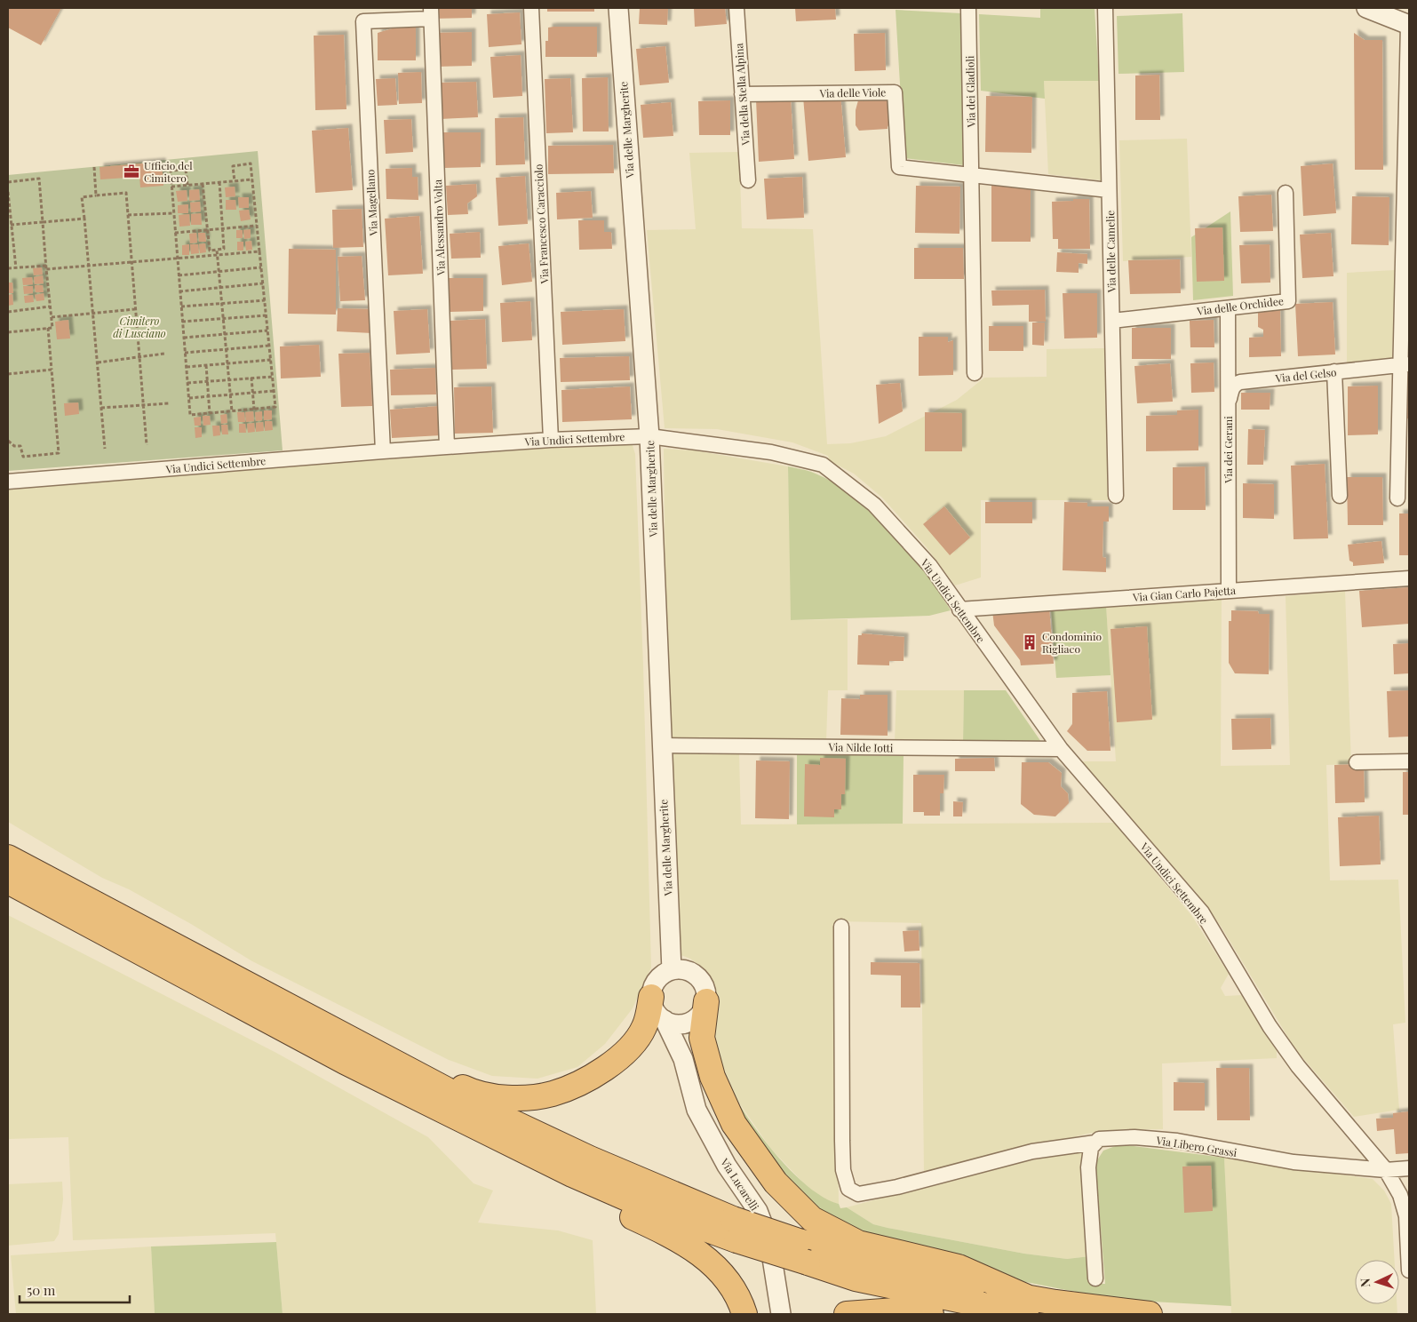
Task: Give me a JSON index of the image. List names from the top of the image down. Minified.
{"streets":{"street":["Via dei Gladioli","Via delle Viole","Via della Stella Alpina","Via delle Margherite","Via Magellano","Via Francesco Caracciolo","Via Alessandro Volta","Via delle Camelie","Via delle Orchidee","Via del Gelso","Via Undici Settembre","Via dei Gerani","Via Gian Carlo Pajetta","Via Nilde Iotti","Via Libero Grassi","Via Lucarelli"]},"crossings":[["Via dei Gladioli","Via delle Viole"],["Via delle Viole","Via della Stella Alpina"],["Via delle Margherite","Via Undici Settembre"],["Via delle Margherite","Via Nilde Iotti"],["Via delle Margherite","Via Lucarelli"],["Via Magellano","Via Alessandro Volta"],["Via Magellano","Via Undici Settembre"],["Via Francesco Caracciolo","Via Undici Settembre"],["Via Alessandro Volta","Via Undici Settembre"],["Via delle Camelie","Via delle Orchidee"],["Via delle Orchidee","Via dei Gerani"],["Via del Gelso","Via dei Gerani"],["Via Undici Settembre","Via Gian Carlo Pajetta"],["Via Undici Settembre","Via Nilde Iotti"],["Via Undici Settembre","Via Libero Grassi"],["Via dei Gerani","Via Gian Carlo Pajetta"]],"parks":["Cimitero di Lusciano"],"places":{"office":["Ufficio del Cimitero"],"building":["Condominio Rigliaco"]},"scale_bar":"50 m","north":"left"}
